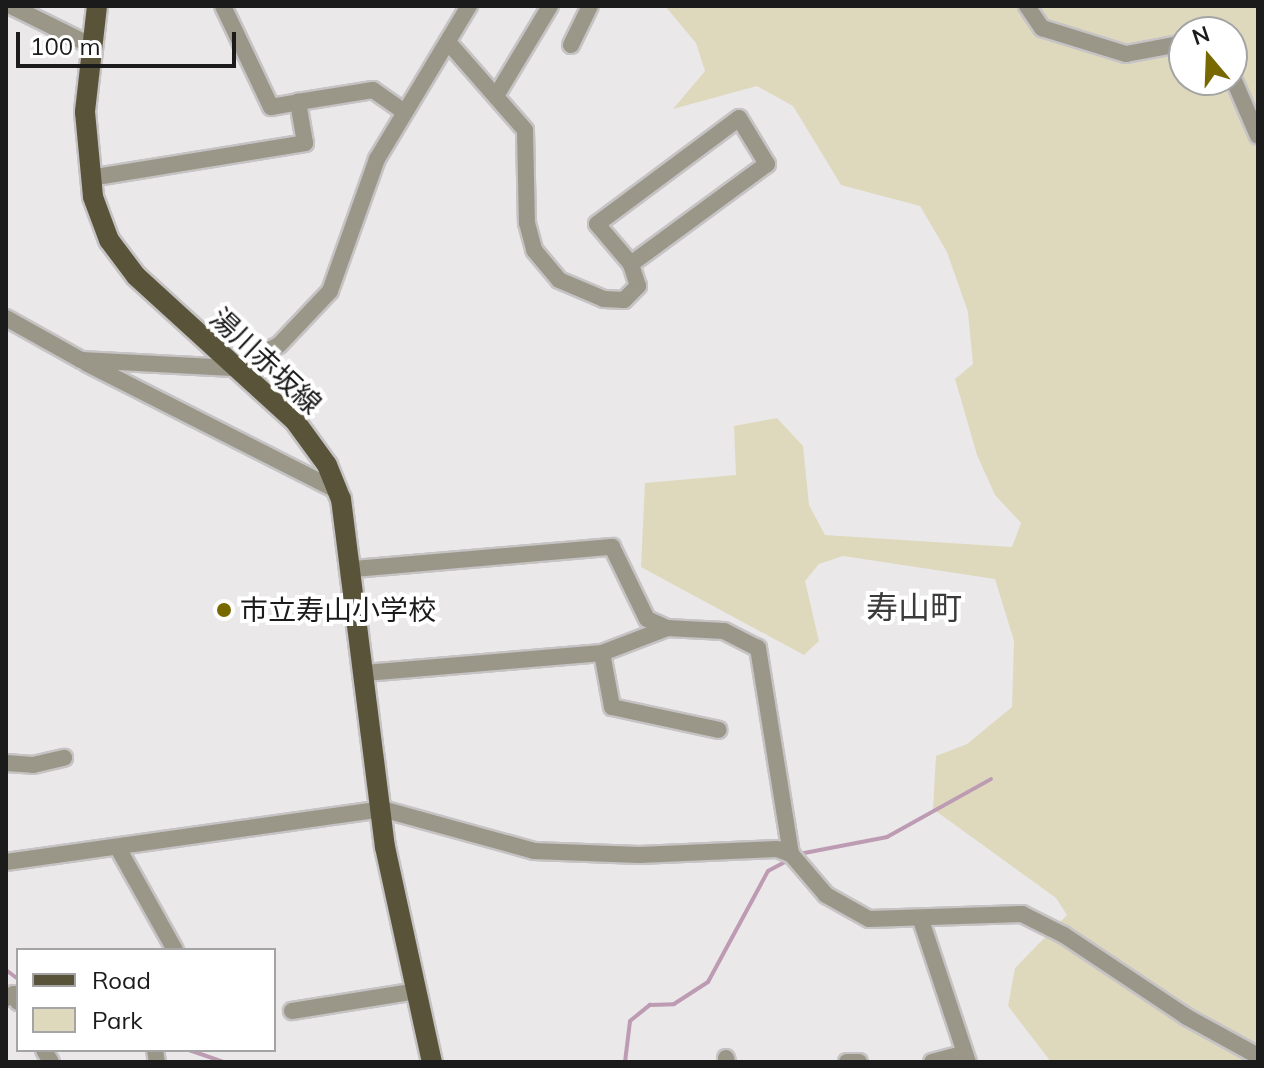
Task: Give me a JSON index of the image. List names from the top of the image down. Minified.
{"streets":{"main road":["湯川赤坂線"]},"districts":["寿山町"],"places":["市立寿山小学校"],"legend":["Road","Park"],"scale_bar":"100 m","north":"top"}
